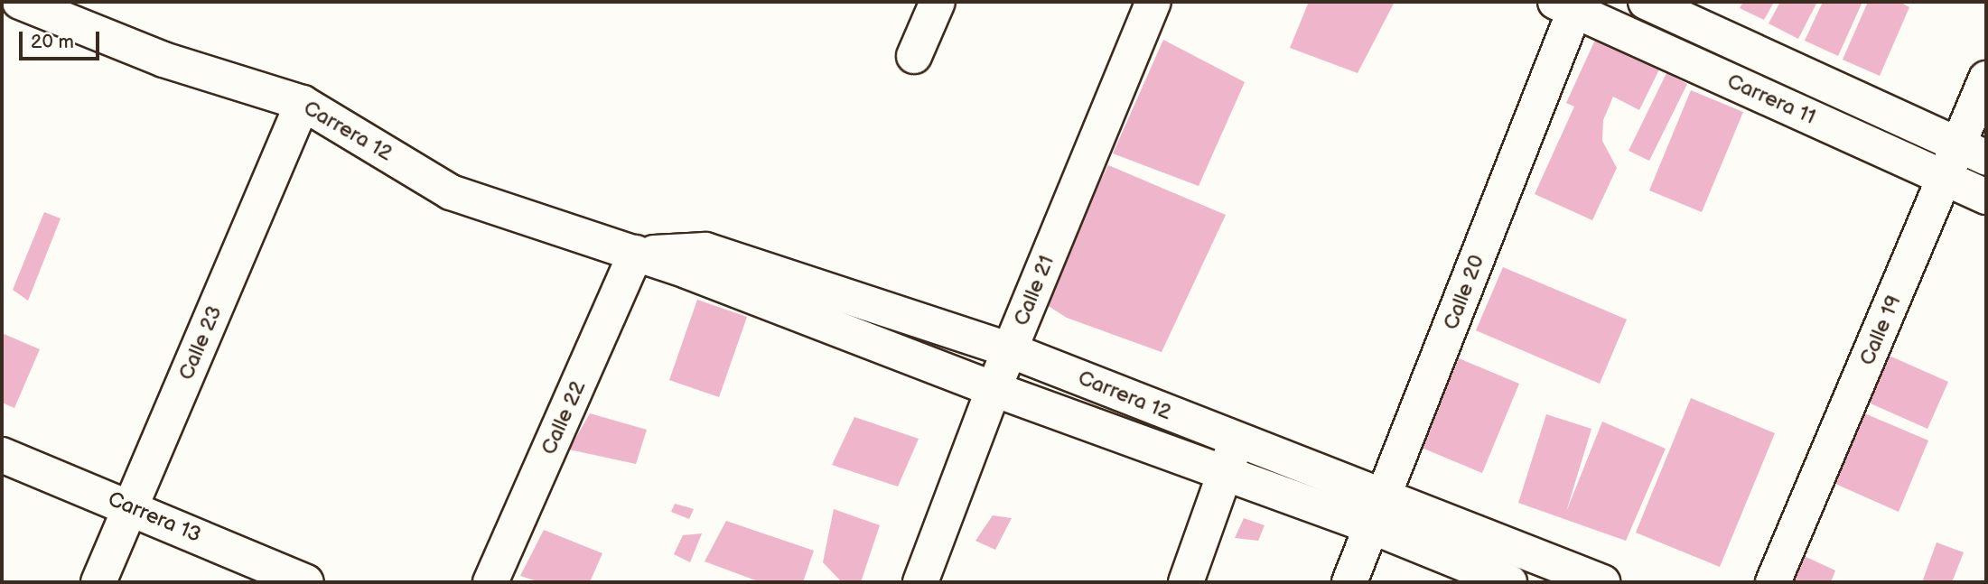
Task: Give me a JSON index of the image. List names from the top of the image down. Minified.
{"streets":{"street":["Carrera 11","Carrera 12","Calle 21","Calle 20","Calle 19","Calle 23","Calle 22","Carrera 13"]},"crossings":[["Carrera 11","Calle 20"],["Carrera 11","Calle 19"],["Carrera 12","Calle 21"],["Carrera 12","Calle 20"],["Carrera 12","Calle 23"],["Carrera 12","Calle 22"],["Calle 23","Carrera 13"]],"scale_bar":"20 m"}
